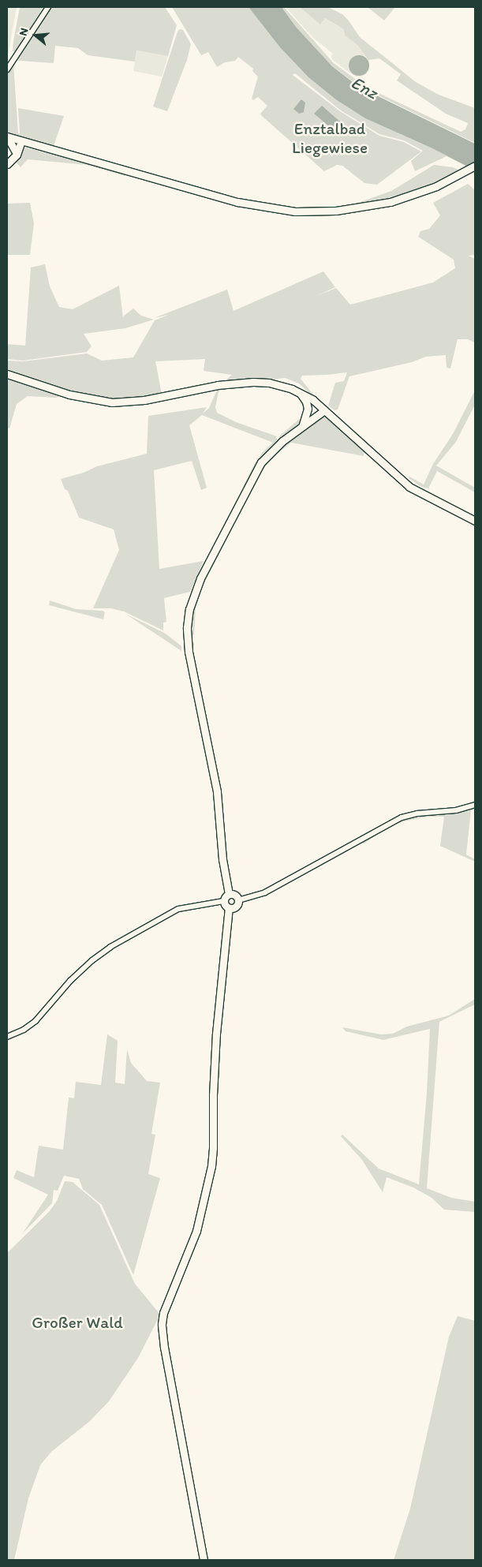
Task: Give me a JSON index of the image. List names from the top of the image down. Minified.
{"water":["Enz"],"parks":["Enztalbad Liegewiese","Großer Wald"],"north":"left"}
